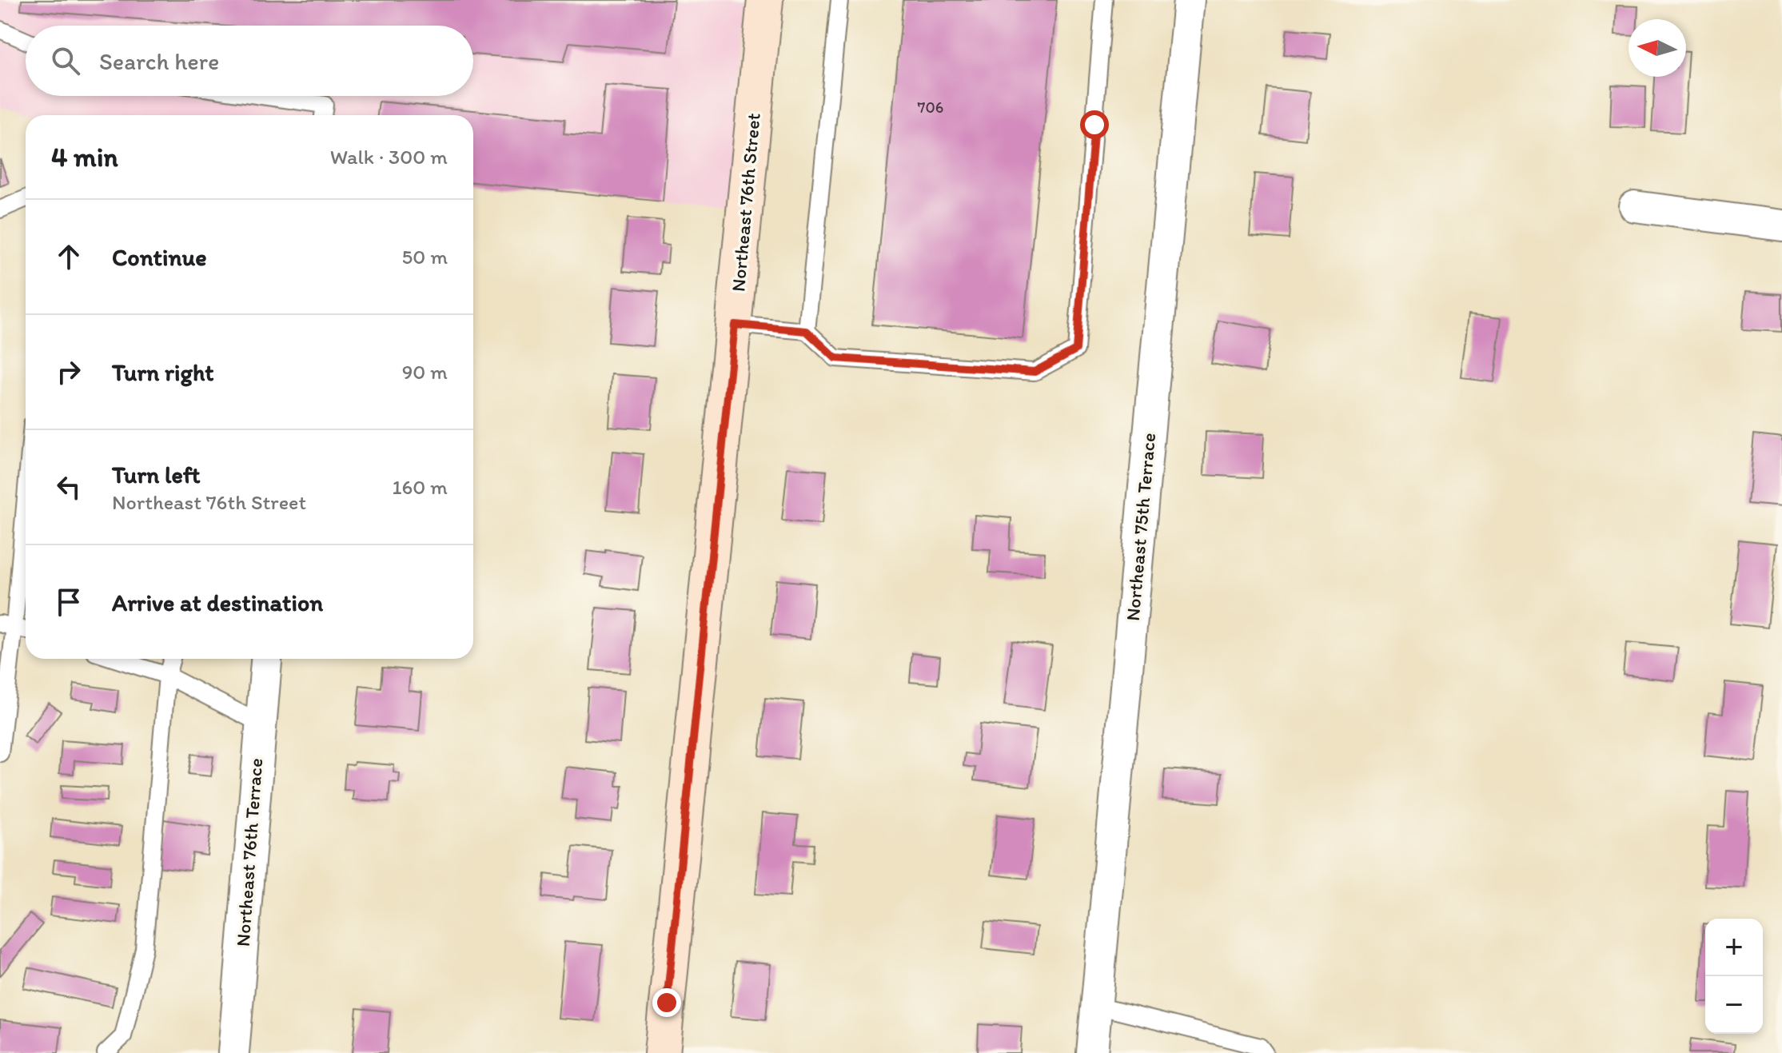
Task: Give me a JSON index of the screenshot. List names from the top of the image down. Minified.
{"streets":{"street":["Northeast 76th Street","Northeast 75th Terrace","Northeast 76th Terrace"]},"house_numbers":["706"],"north":"left","page":{"search":"Search here","heading":["4 min","Walk · 300 m"],"list":[["Continue","50 m"],["Turn right","90 m"],["Turn left","Northeast 76th Street","160 m"],"Arrive at destination"],"map_buttons":["+","−"]}}
